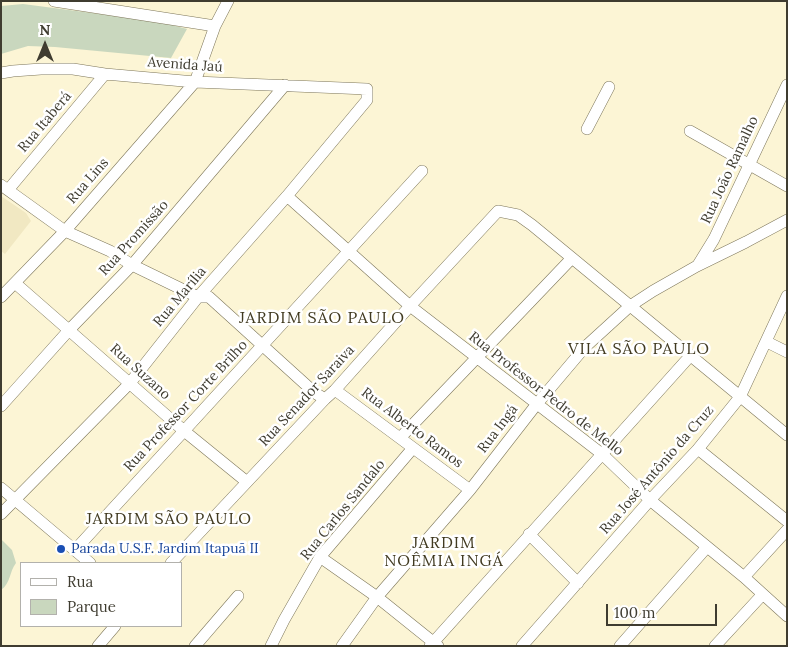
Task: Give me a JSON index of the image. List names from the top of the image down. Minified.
{"streets":{"street":["Avenida Jaú","Rua Itaberá","Rua João Ramalho","Rua Lins","Rua Promissão","Rua Marília","Rua Suzano","Rua Professor Pedro de Mello","Rua Senador Saraiva","Rua Professor Corte Brilho","Rua Alberto Ramos","Rua Ingá","Rua José Antônio da Cruz","Rua Carlos Sandalo"]},"crossings":[["Avenida Jaú","Rua Itaberá"],["Avenida Jaú","Rua Lins"],["Avenida Jaú","Rua Promissão"],["Avenida Jaú","Rua Marília"],["Rua João Ramalho","Rua Ingá"],["Rua Lins","Rua Suzano"],["Rua Promissão","Rua Suzano"],["Rua Marília","Rua Suzano"],["Rua Marília","Rua Professor Pedro de Mello"],["Rua Suzano","Rua Senador Saraiva"],["Rua Suzano","Rua Professor Corte Brilho"],["Rua Professor Pedro de Mello","Rua Senador Saraiva"],["Rua Professor Pedro de Mello","Rua Professor Corte Brilho"],["Rua Professor Pedro de Mello","Rua Ingá"],["Rua Professor Pedro de Mello","Rua José Antônio da Cruz"],["Rua Senador Saraiva","Rua Alberto Ramos"],["Rua Alberto Ramos","Rua Ingá"],["Rua Alberto Ramos","Rua Carlos Sandalo"]],"districts":["JARDIM SÃO PAULO","VILA SÃO PAULO","JARDIM SÃO PAULO","JARDIM NOÊMIA INGÁ"],"places":["Parada U.S.F. Jardim Itapuã II"],"legend":["Rua","Parque"],"scale_bar":"100 m","north":"top"}
